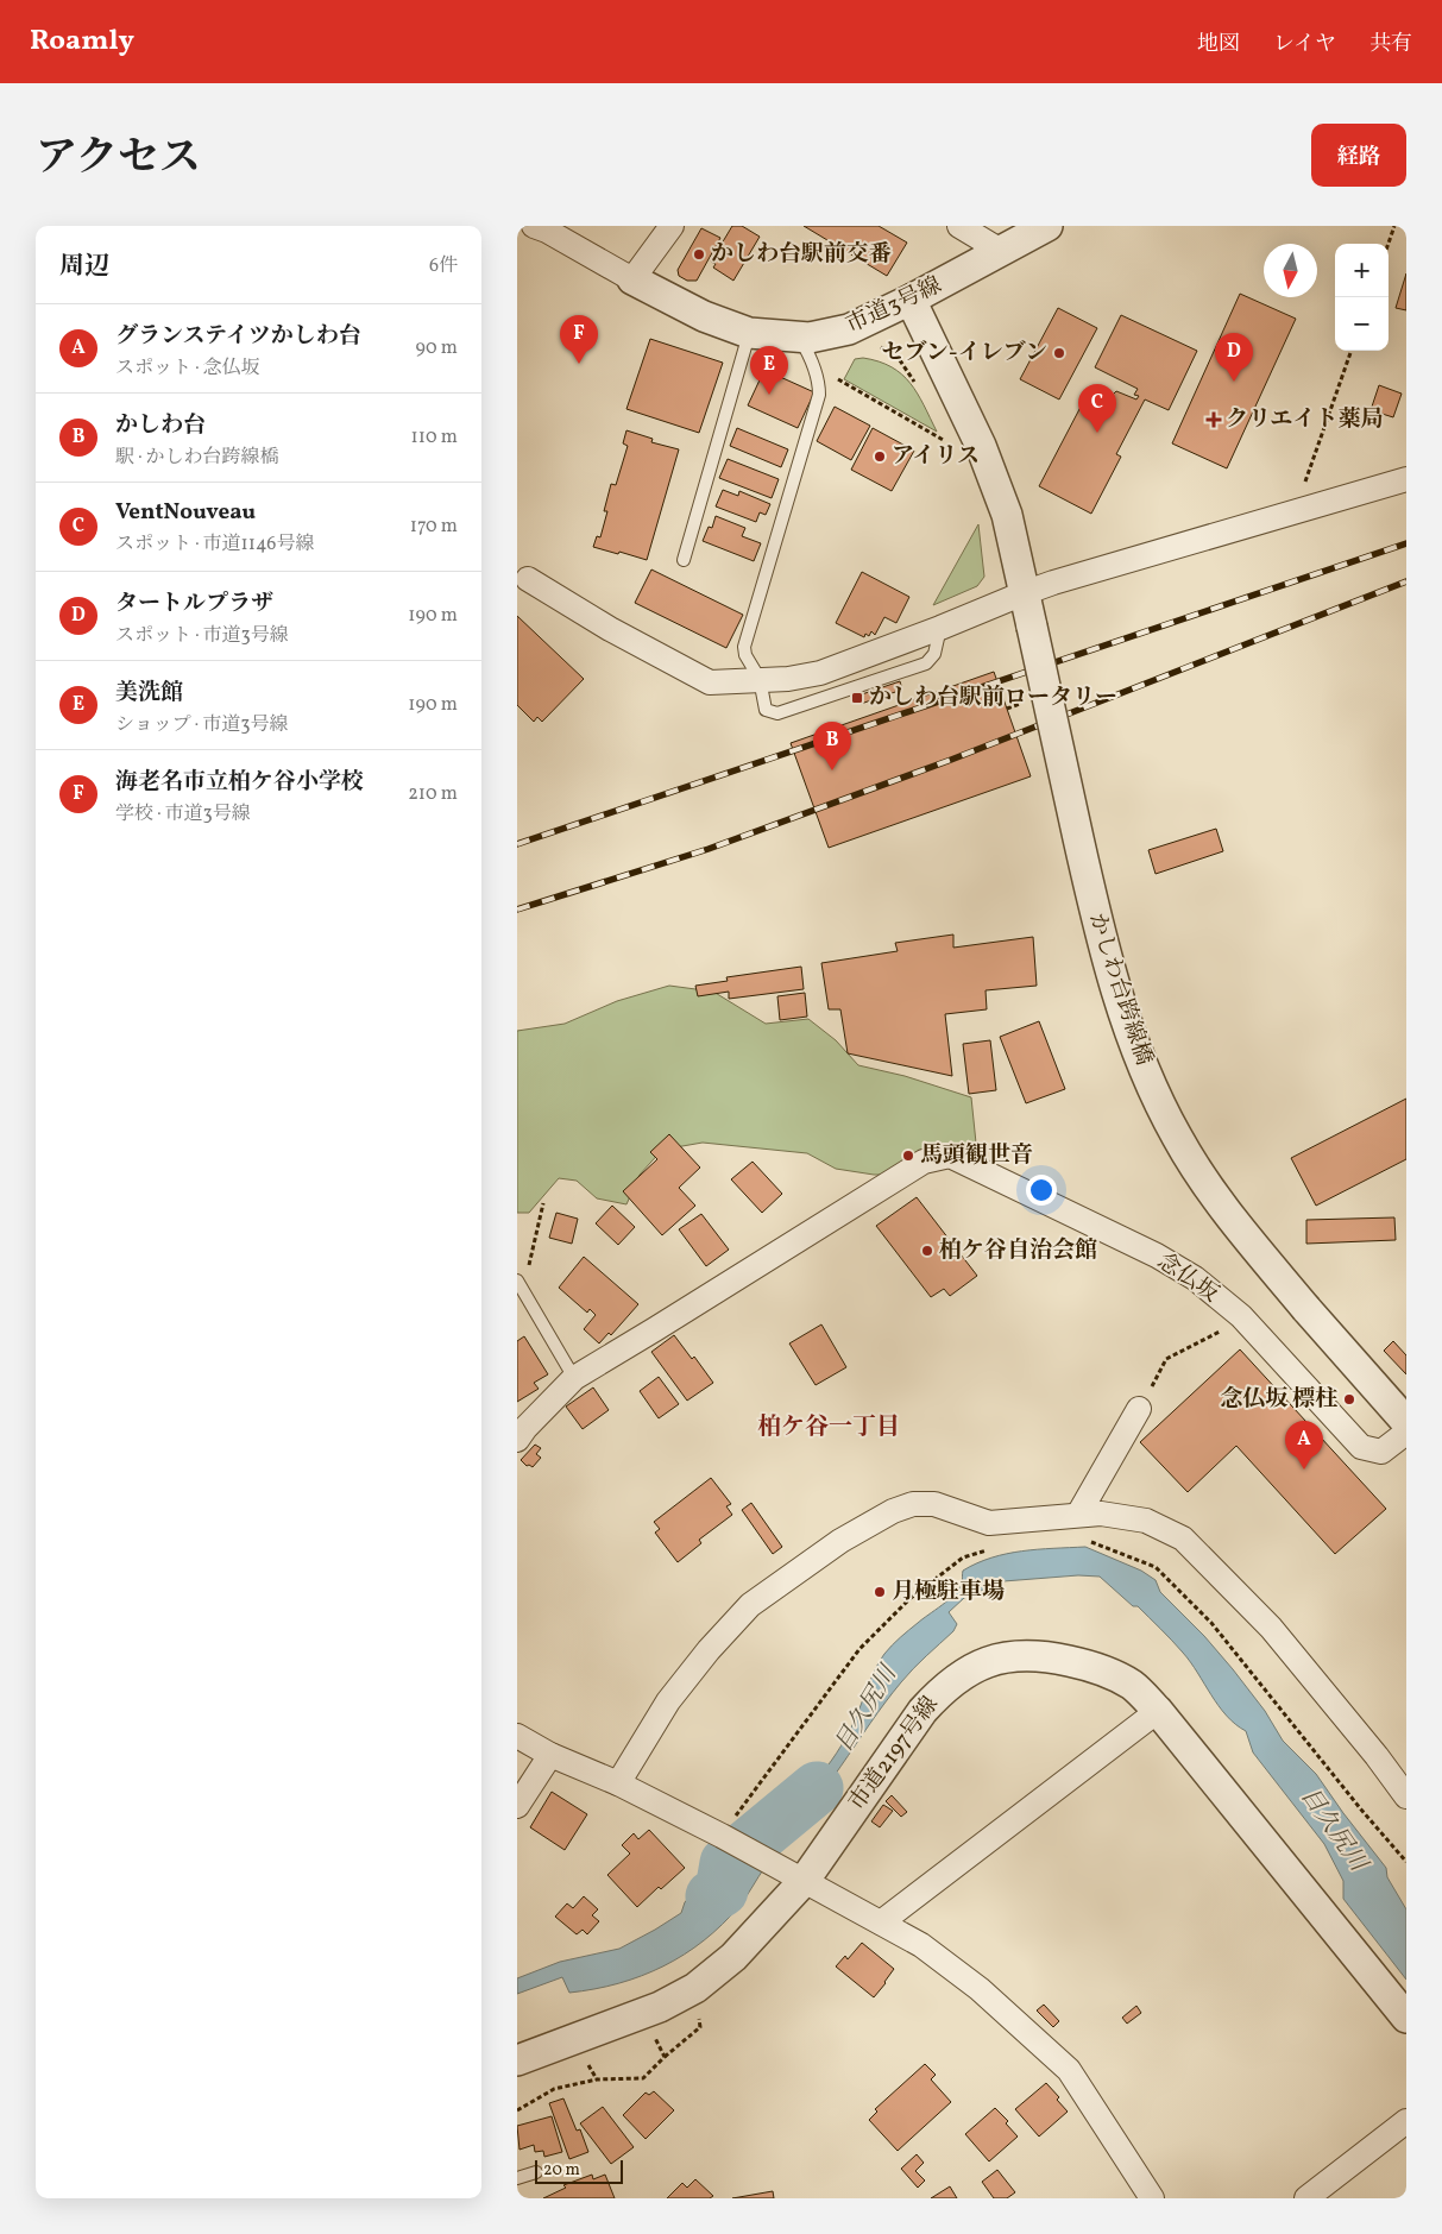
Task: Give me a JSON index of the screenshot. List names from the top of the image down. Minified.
{"streets":{"street":["市道3号線","かしわ台跨線橋","念仏坂","市道2197号線"]},"crossings":[["市道3号線","かしわ台跨線橋"]],"districts":["柏ケ谷一丁目"],"water":["目久尻川"],"places":{"other":["かしわ台駅前交番","セブン-イレブン","アイリス","馬頭観世音","柏ケ谷自治会館","念仏坂 標柱","月極駐車場"],"health":["クリエイト薬局"],"transit":["かしわ台駅前ロータリー"]},"scale_bar":"20 m","north":"bottom","page":{"header":"Roamly","nav":["地図","レイヤ","共有"],"title":"アクセス","buttons":"経路","heading":["周辺","6件"],"map_buttons":["+","−"],"list":[{"mark":"A","name":"グランステイツかしわ台","note":"スポット · 念仏坂","value":"90 m"},{"mark":"B","name":"かしわ台","note":"駅 · かしわ台跨線橋","value":"110 m"},{"mark":"C","name":"VentNouveau","note":"スポット · 市道1146号線","value":"170 m"},{"mark":"D","name":"タートルプラザ","note":"スポット · 市道3号線","value":"190 m"},{"mark":"E","name":"美洗館","note":"ショップ · 市道3号線","value":"190 m"},{"mark":"F","name":"海老名市立柏ケ谷小学校","note":"学校 · 市道3号線","value":"210 m"}],"pins":["F","D","E","C","B","A"],"scale":"20 m"}}
